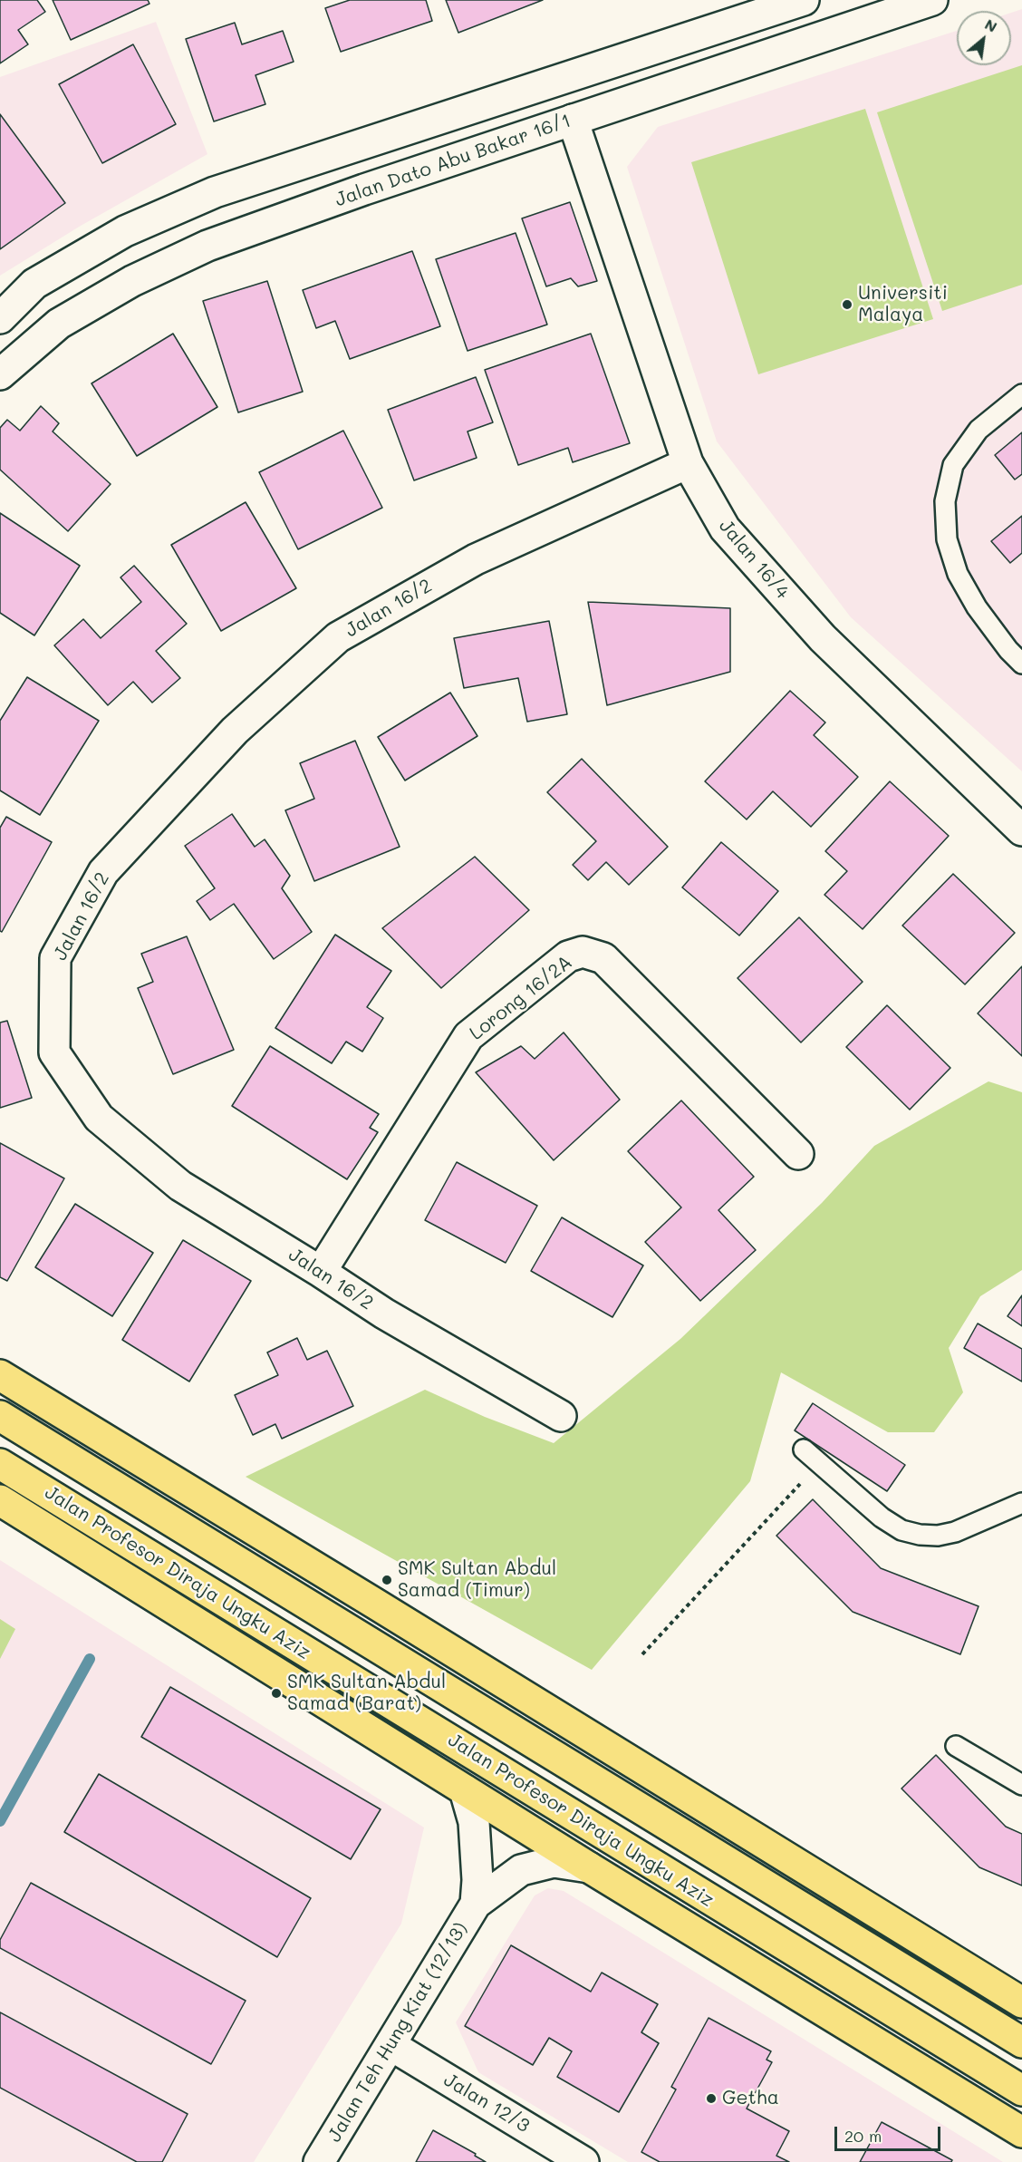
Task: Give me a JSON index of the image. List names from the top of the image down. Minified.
{"streets":{"main road":["Jalan Profesor Diraja Ungku Aziz"],"street":["Jalan Dato Abu Bakar 16/1","Jalan 16/4","Jalan 16/2","Lorong 16/2A","Jalan Teh Hung Kiat (12/13)","Jalan 12/3"]},"crossings":[["Jalan Dato Abu Bakar 16/1","Jalan 16/4"],["Jalan 16/4","Jalan 16/2"],["Jalan 16/2","Lorong 16/2A"],["Jalan Teh Hung Kiat (12/13)","Jalan 12/3"]],"places":["Universiti Malaya","SMK Sultan Abdul Samad (Timur)","SMK Sultan Abdul Samad (Barat)","Getha"],"scale_bar":"20 m","north":"top right"}
